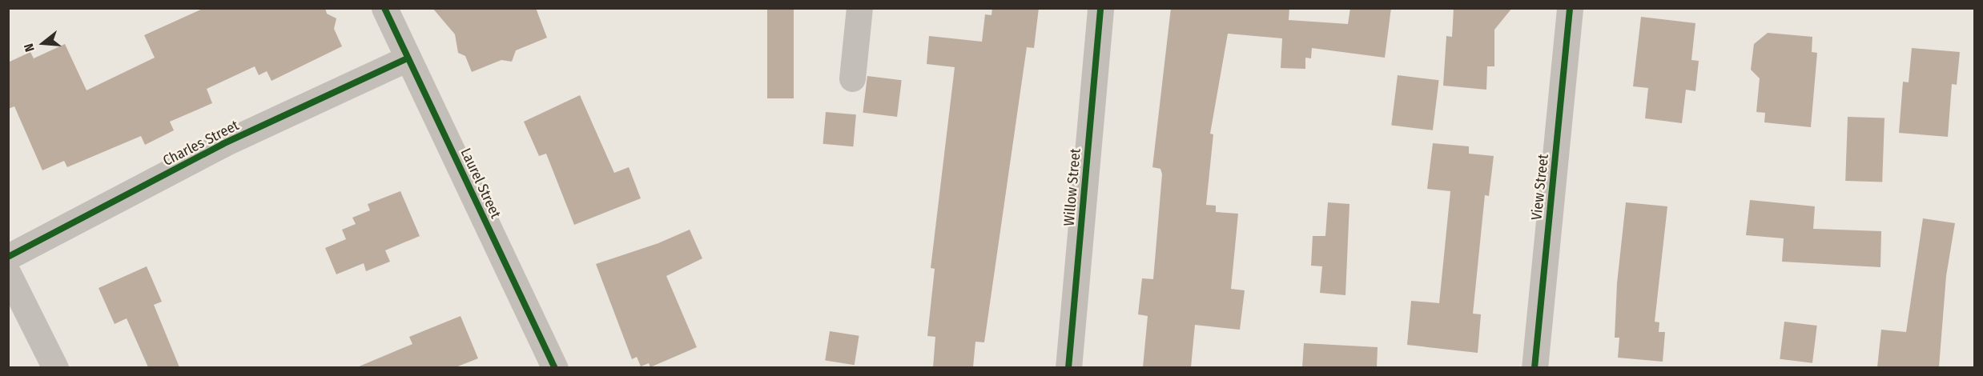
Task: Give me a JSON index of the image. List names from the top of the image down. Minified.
{"streets":{"street":["Charles Street","Laurel Street","Willow Street","View Street"]},"crossings":[["Charles Street","Laurel Street"]],"north":"left"}
